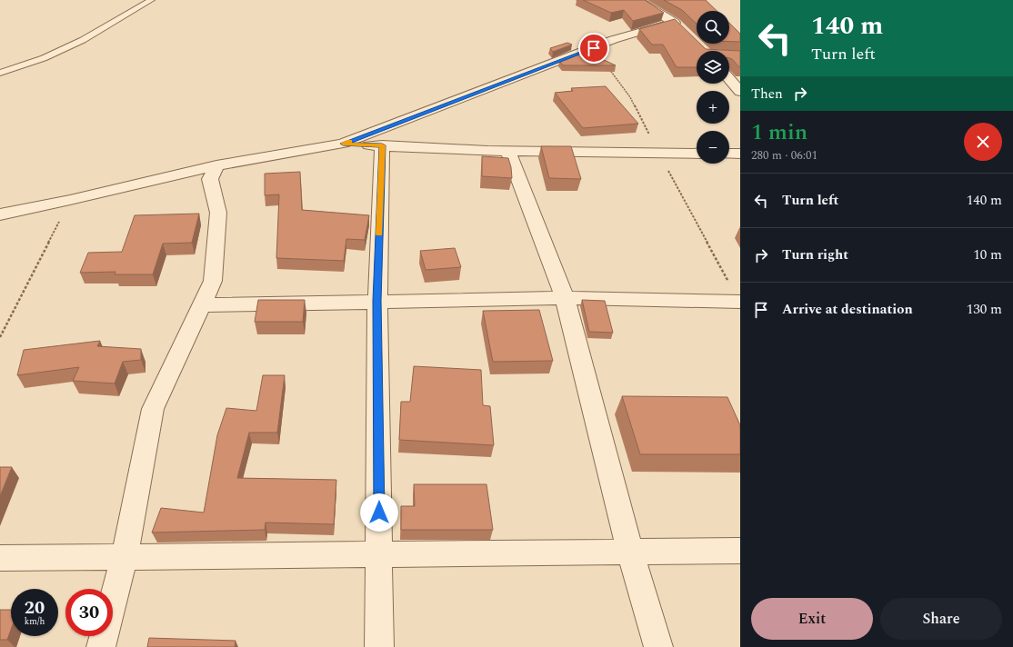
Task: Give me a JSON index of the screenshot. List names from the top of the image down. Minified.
{"page":{"turn":["140 m","Turn left"],"map_buttons":["+","−"],"then":"Then","heading":["1 min","280 m · 06:01"],"list":[{"name":"Turn left","value":"140 m"},{"name":"Turn right","value":"10 m"},{"name":"Arrive at destination","value":"130 m"}],"speed":"20 km/h","limit":"30","buttons":["Exit","Share"]}}
